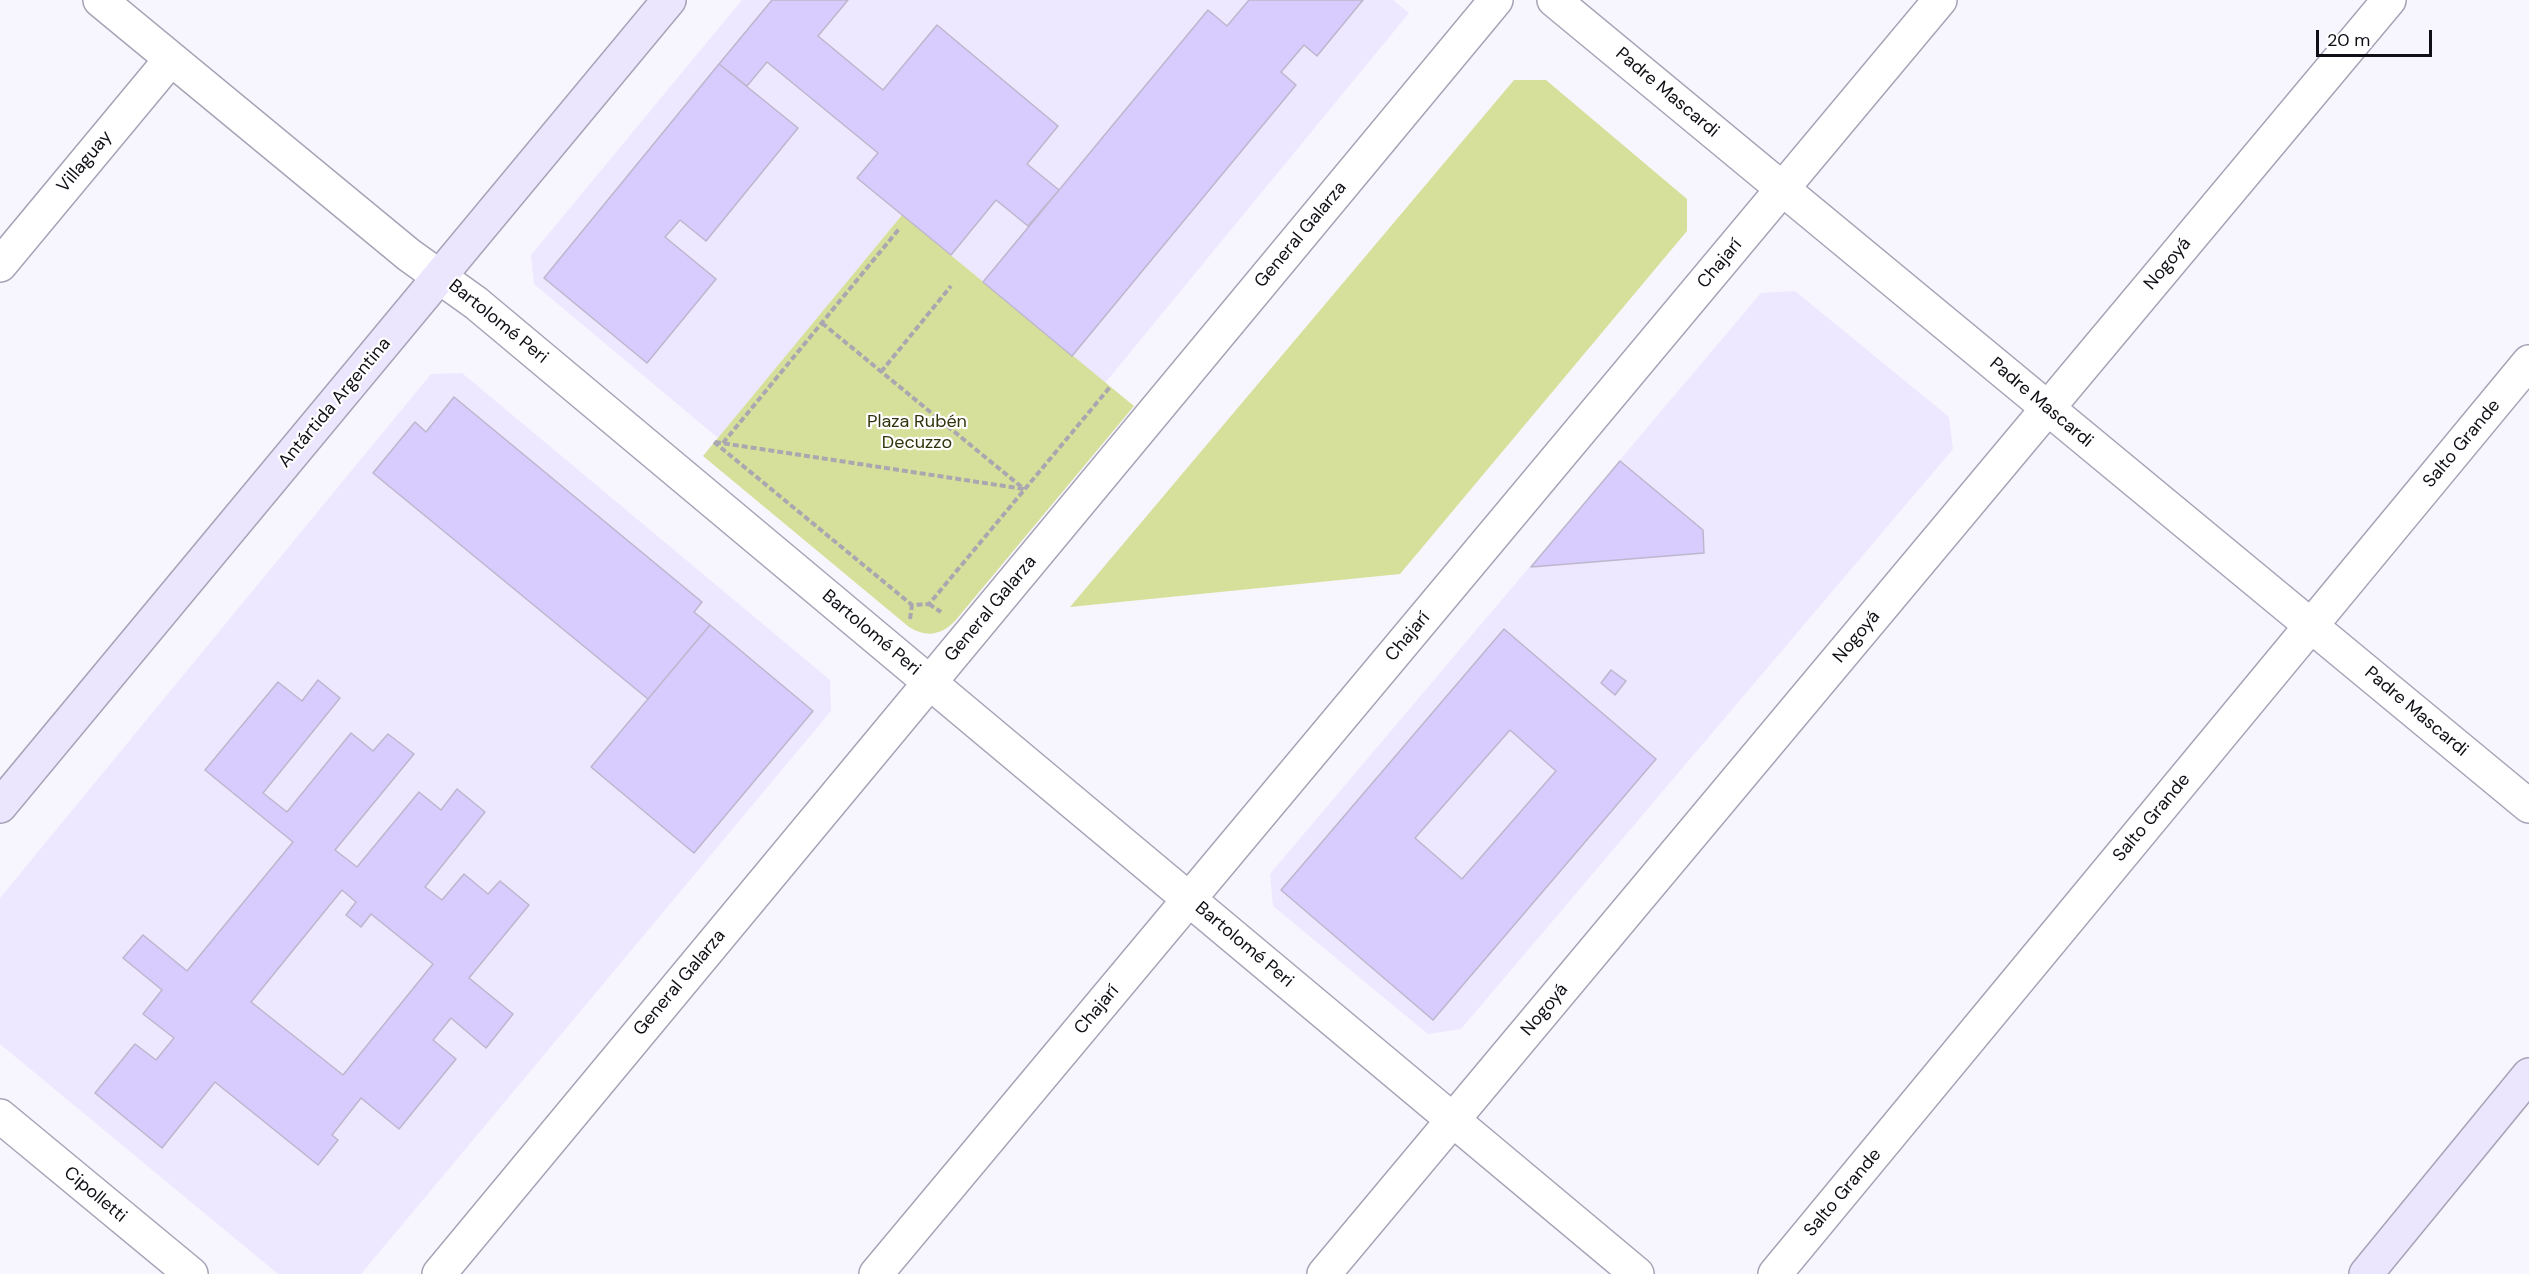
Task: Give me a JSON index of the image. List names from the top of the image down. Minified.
{"streets":{"main road":["Antártida Argentina"],"street":["Padre Mascardi","Villaguay","General Galarza","Chajarí","Nogoyá","Bartolomé Peri","Salto Grande","Cipolletti"]},"crossings":[["Padre Mascardi","Chajarí"],["Padre Mascardi","Nogoyá"],["Padre Mascardi","Salto Grande"],["Villaguay","Bartolomé Peri"],["General Galarza","Bartolomé Peri"],["Chajarí","Bartolomé Peri"],["Nogoyá","Bartolomé Peri"],["Bartolomé Peri","Antártida Argentina"]],"parks":["Plaza Rubén Decuzzo"],"scale_bar":"20 m"}
